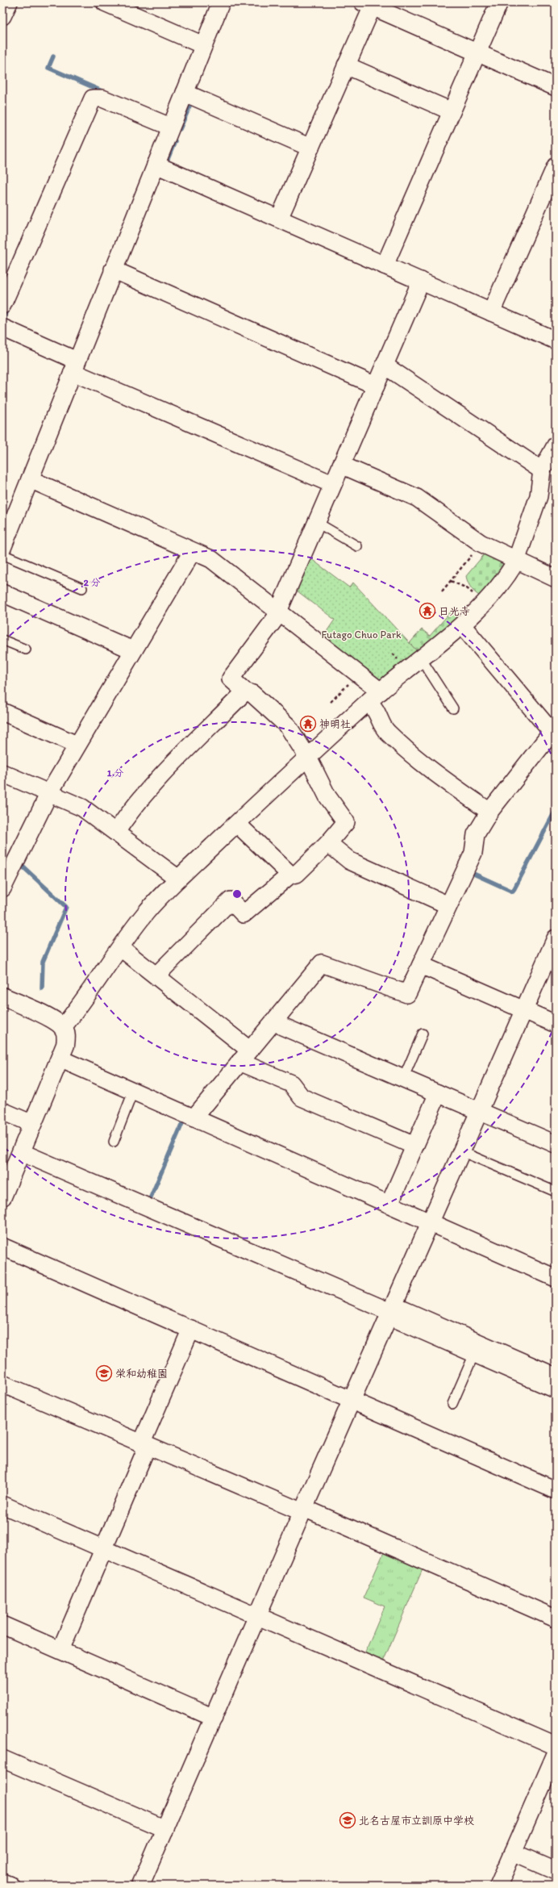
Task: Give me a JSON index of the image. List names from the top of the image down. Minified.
{"parks":["Futago Chuo Park"],"places":{"temple":["日光寺","神明社"],"school or university":["栄和幼稚園","北名古屋市立訓原中学校"]},"rings":["2 分","1 分"]}
